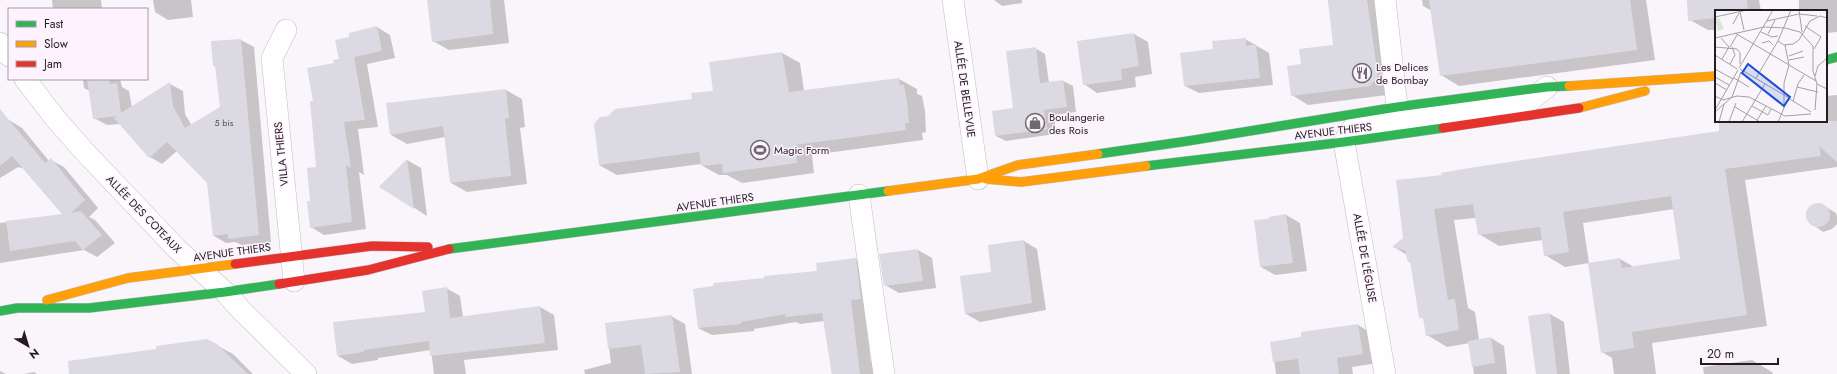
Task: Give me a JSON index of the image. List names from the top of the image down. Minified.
{"streets":{"main road":["AVENUE THIERS"],"street":["ALLÉE DE BELLEVUE","VILLA THIERS","ALLÉE DES COTEAUX","ALLÉE DE L'ÉGLISE"]},"crossings":[["ALLÉE DE BELLEVUE","AVENUE THIERS"],["AVENUE THIERS","VILLA THIERS"],["AVENUE THIERS","ALLÉE DES COTEAUX"],["AVENUE THIERS","ALLÉE DE L'ÉGLISE"]],"places":{"restaurant":["Les Delices de Bombay"],"shop":["Boulangerie des Rois"],"sports":["Magic Form"]},"house_numbers":["5 bis"],"legend":["Fast","Slow","Jam"],"scale_bar":"20 m","north":"bottom right"}
